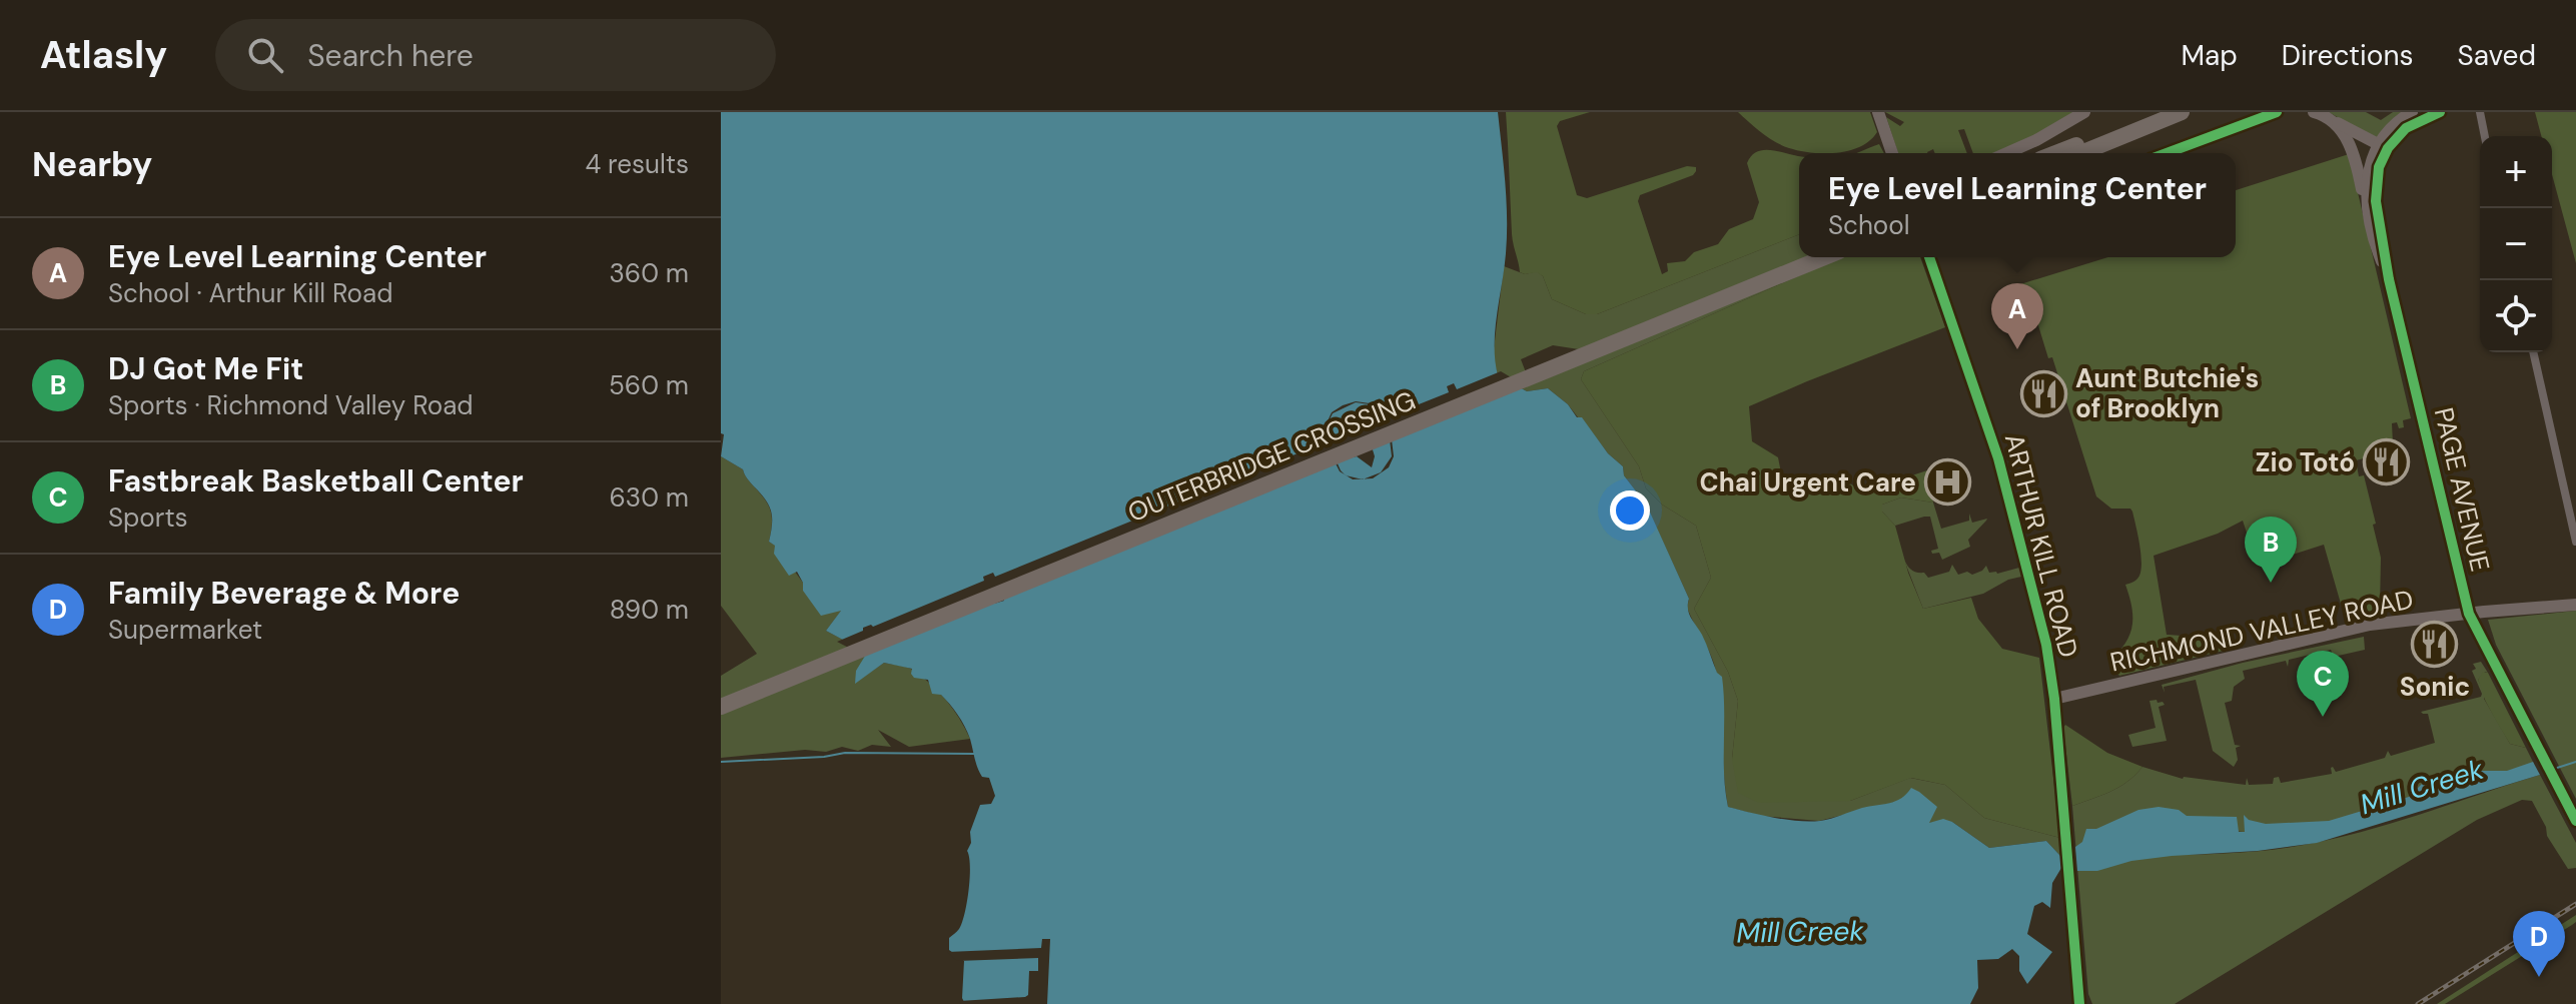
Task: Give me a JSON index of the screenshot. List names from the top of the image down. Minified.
{"streets":{"highway":["OUTERBRIDGE CROSSING"],"street":["PAGE AVENUE","ARTHUR KILL ROAD","RICHMOND VALLEY ROAD"]},"crossings":[["PAGE AVENUE","RICHMOND VALLEY ROAD"],["ARTHUR KILL ROAD","RICHMOND VALLEY ROAD"]],"water":["Mill Creek"],"places":{"restaurant":["Aunt Butchie's of Brooklyn","Zio Totó","Sonic"],"hospital":["Chai Urgent Care"]},"page":{"header":"Atlasly","search":"Search here","nav":["Map","Directions","Saved"],"heading":["Nearby","4 results"],"map_buttons":["+","−"],"popup":["Eye Level Learning Center","School"],"list":[{"mark":"A","name":"Eye Level Learning Center","note":"School · Arthur Kill Road","value":"360 m"},{"mark":"B","name":"DJ Got Me Fit","note":"Sports · Richmond Valley Road","value":"560 m"},{"mark":"C","name":"Fastbreak Basketball Center","note":"Sports","value":"630 m"},{"mark":"D","name":"Family Beverage & More","note":"Supermarket","value":"890 m"}],"pins":["A","B","C","D"]}}
